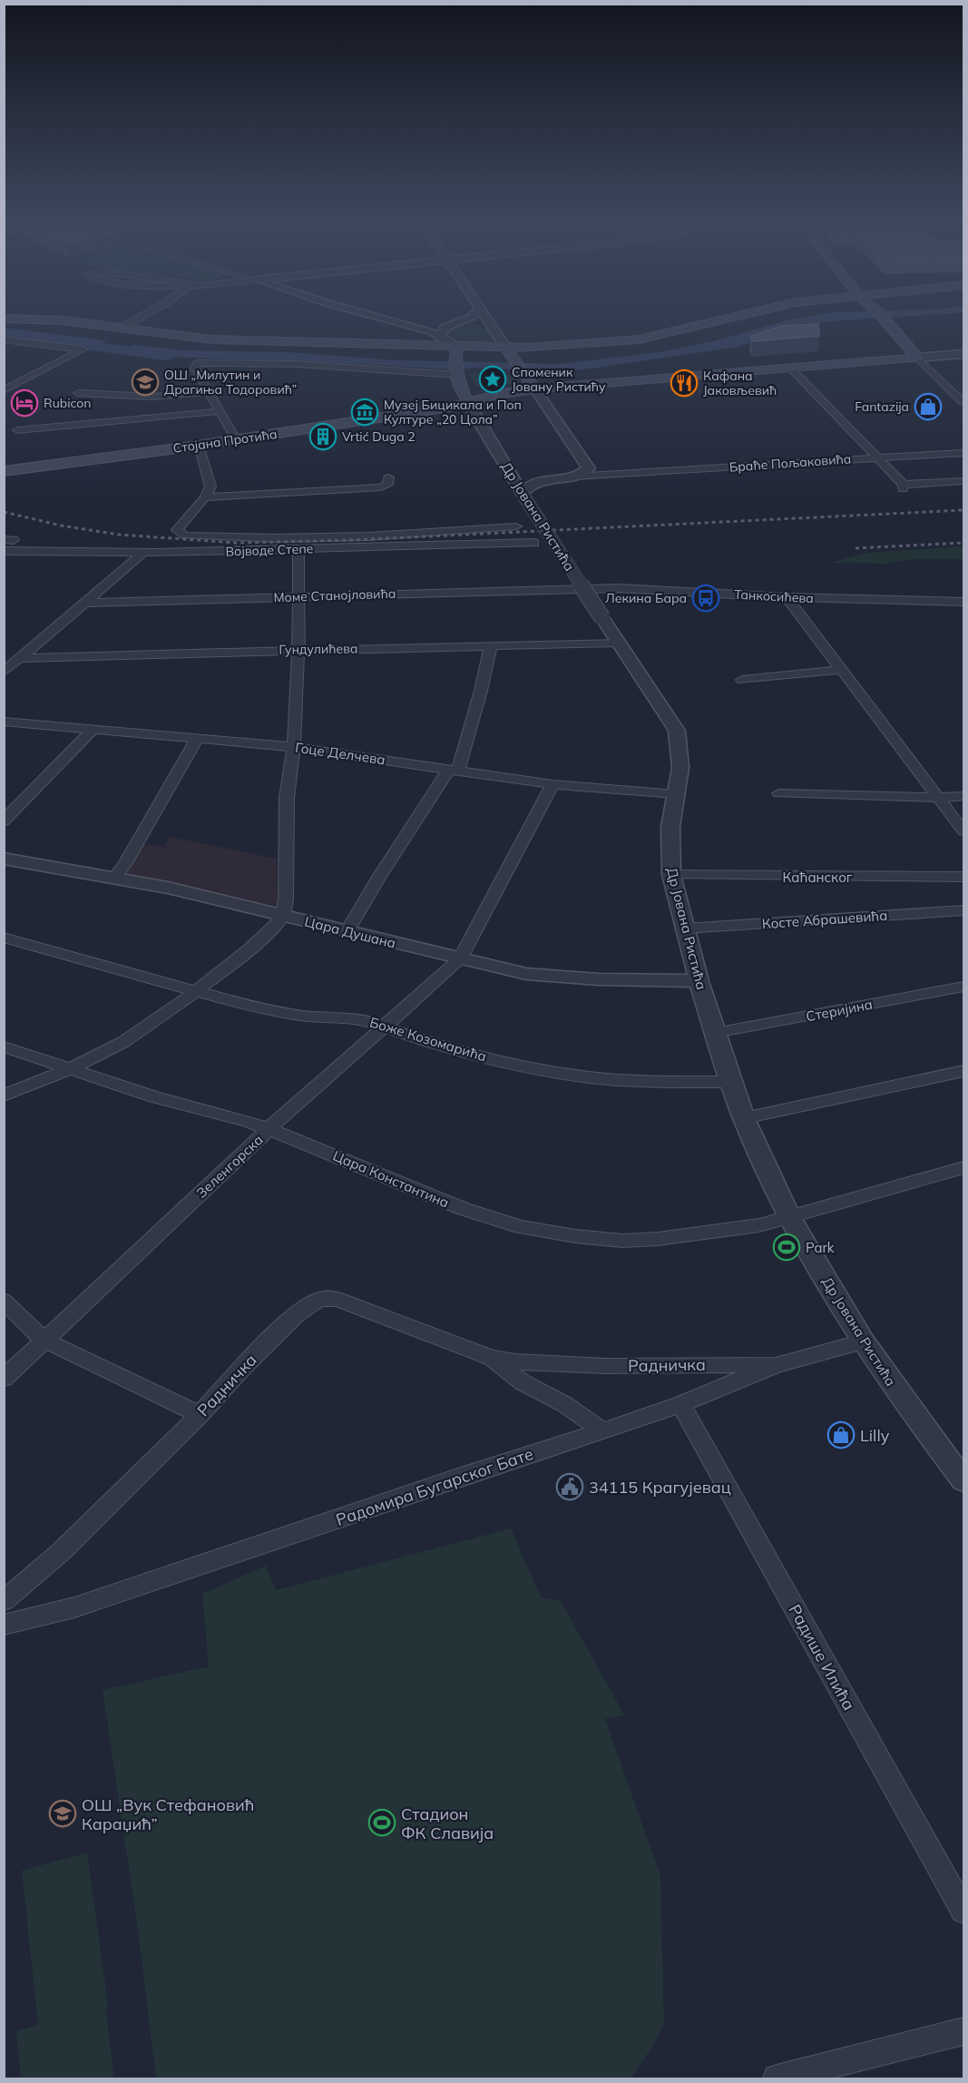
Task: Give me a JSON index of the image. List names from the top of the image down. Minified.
{"streets":{"main road":["Стојана Протића"],"street":["Браће Пољаковића","Др Јована Ристића","Војводе Степе","Моме Станојловића","Танкосићева","Гундулићева","Гоце Делчева","Каћанског","Косте Абрашевића","Цара Душана","Стеријина","Боже Козомарића","Зеленгорска","Цара Константина","Радничка","Радомира Бугарског Бате","Радише Илића"]},"crossings":[["Стојана Протића","Др Јована Ристића"],["Др Јована Ристића","Гундулићева"],["Др Јована Ристића","Гоце Делчева"],["Др Јована Ристића","Каћанског"],["Др Јована Ристића","Косте Абрашевића"],["Др Јована Ристића","Цара Душана"],["Др Јована Ристића","Стеријина"],["Др Јована Ристића","Боже Козомарића"],["Др Јована Ристића","Цара Константина"],["Др Јована Ристића","Радомира Бугарског Бате"],["Моме Станојловића","Танкосићева"],["Цара Душана","Зеленгорска"],["Боже Козомарића","Зеленгорска"],["Зеленгорска","Цара Константина"],["Радничка","Радомира Бугарског Бате"],["Радомира Бугарског Бате","Радише Илића"]],"places":{"place":["Споменик Јовану Ристићу"],"school or university":["ОШ „Милутин и Драгиња Тодоровић”","ОШ „Вук Стефановић Караџић”"],"restaurant":["Кафана Јаковљевић"],"hotel":["Rubicon"],"shop":["Fantazija","Lilly"],"museum":["Музеј Бицикала и Поп Културе „20 Цола”"],"building":["Vrtić Duga 2"],"bus stop":["Лекина Бара"],"sports":["Park","Стадион ФК Славија"],"public building":["34115 Крагујевац"]}}
